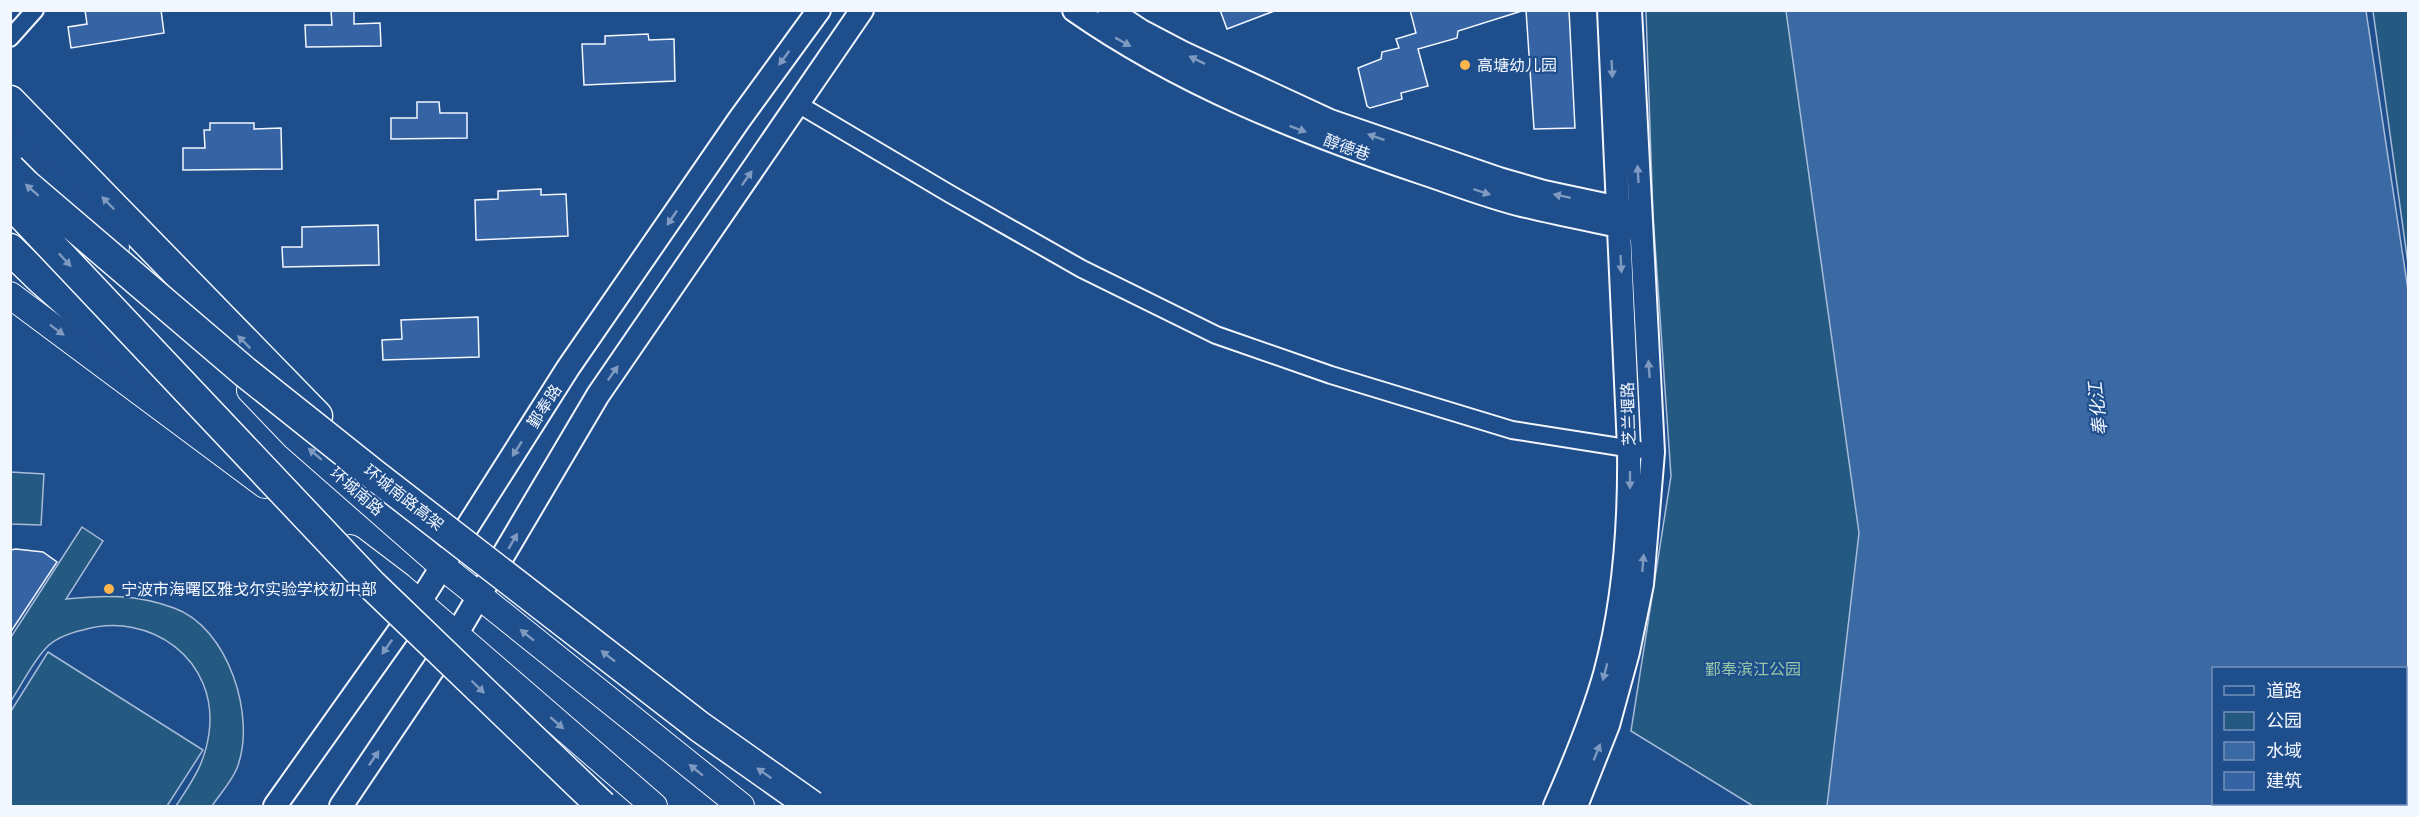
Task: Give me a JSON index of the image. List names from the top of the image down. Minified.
{"streets":{"highway":["环城南路高架"],"main road":["环城南路"],"street":["醇德巷","鄞奉路","芝兰堰路"]},"crossings":[["醇德巷","芝兰堰路"],["鄞奉路","环城南路"]],"water":["奉化江"],"parks":["鄞奉滨江公园"],"places":["高塘幼儿园","宁波市海曙区雅戈尔实验学校初中部"],"legend":["道路","公园","水域","建筑"]}
